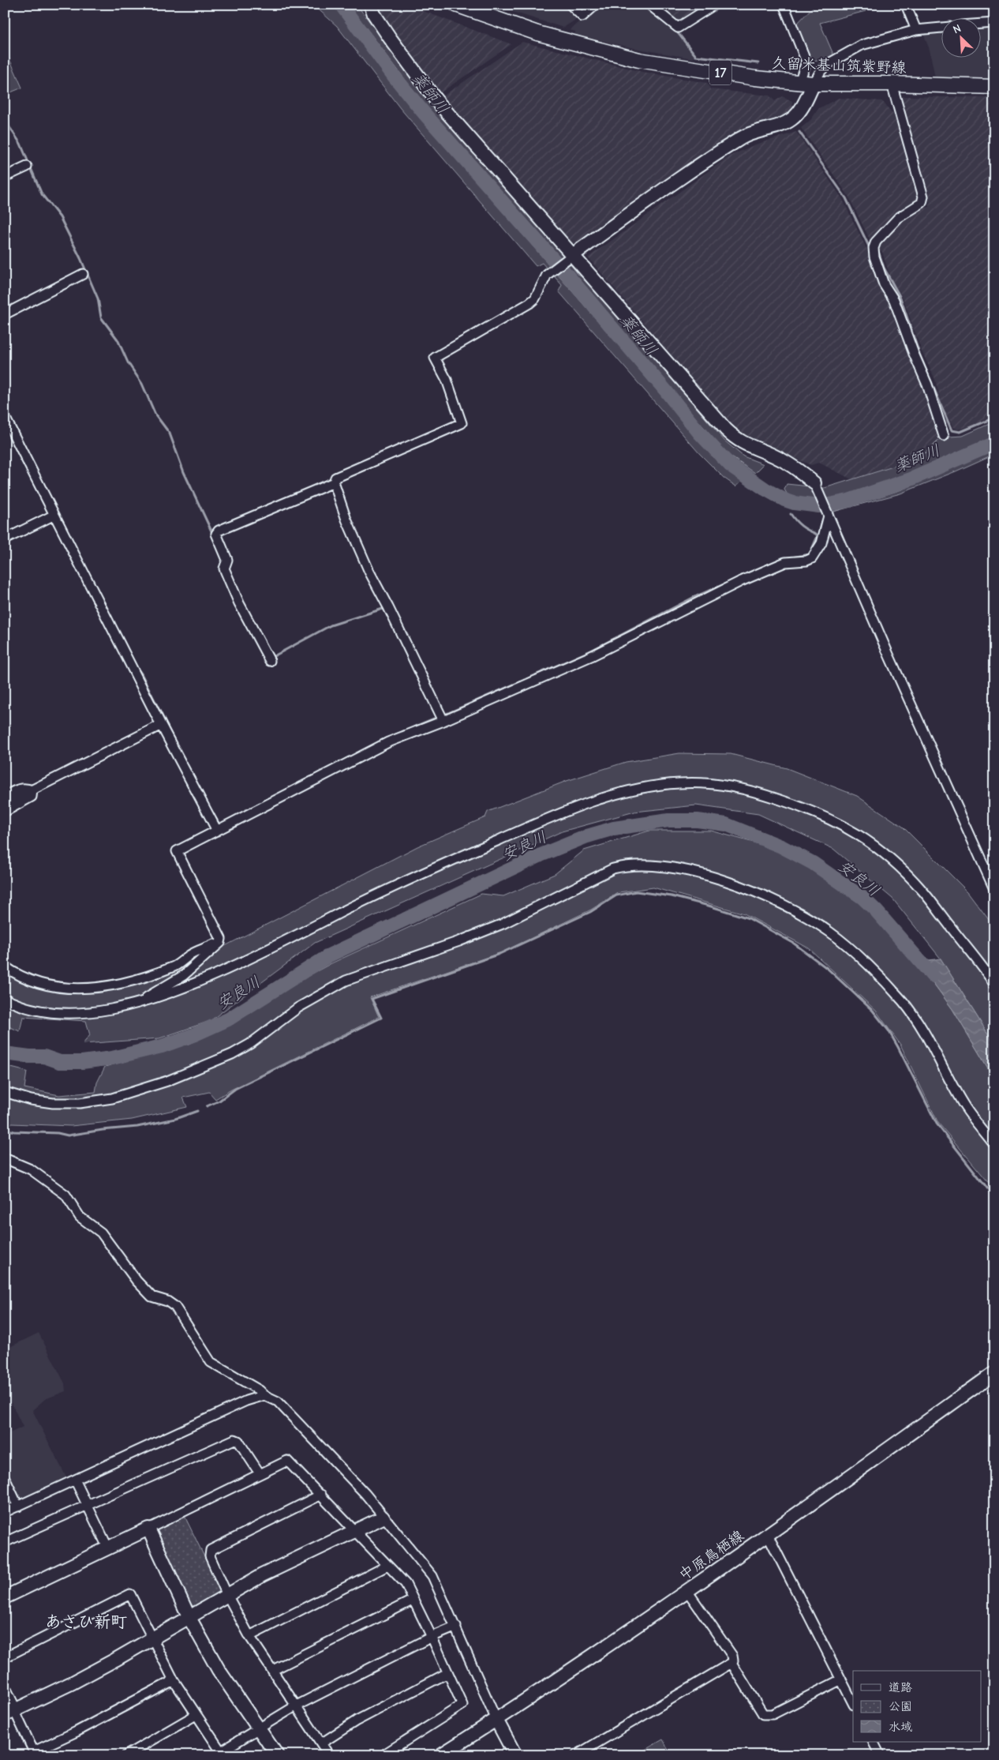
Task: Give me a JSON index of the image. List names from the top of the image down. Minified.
{"streets":{"main road":["久留米基山筑紫野線","17"],"street":["中原鳥栖線"]},"districts":["あさひ新町"],"water":["薬師川","安良川"],"legend":["道路","公園","水域"],"north":"top left"}
